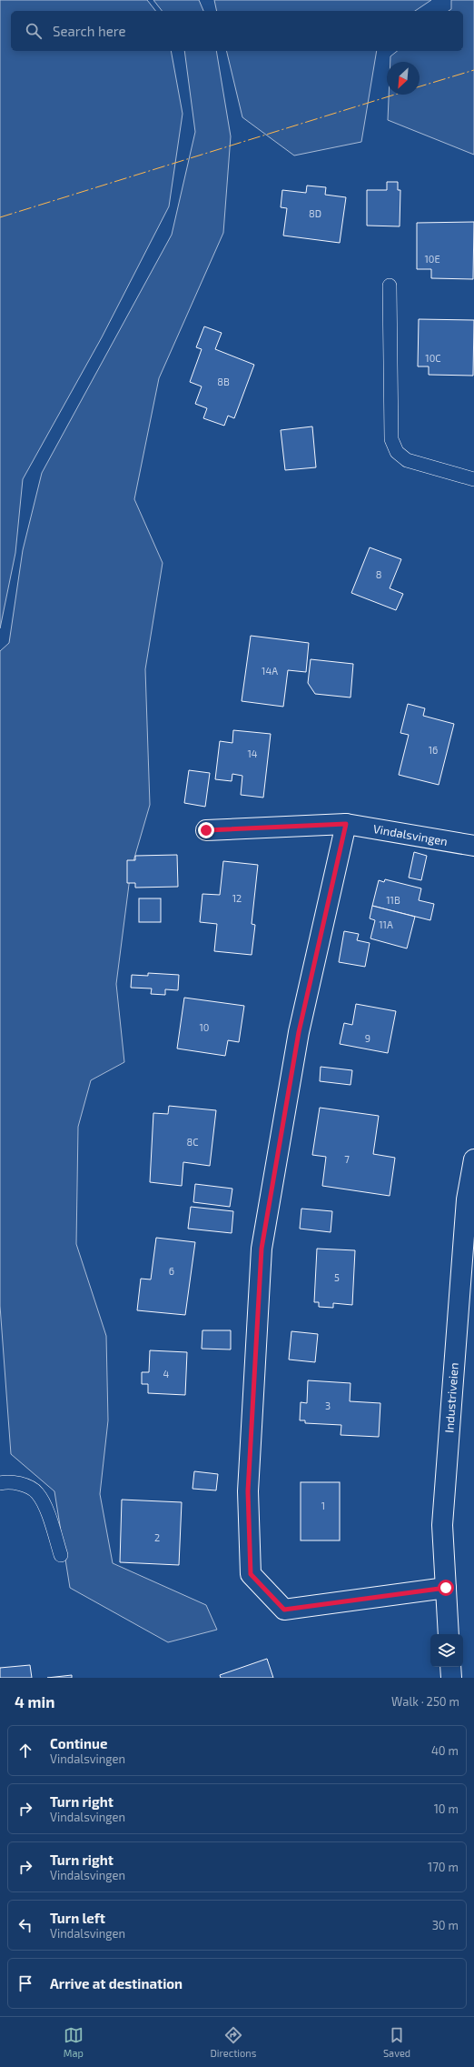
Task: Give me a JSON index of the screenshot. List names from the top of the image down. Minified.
{"streets":{"street":["Vindalsvingen","Industriveien"]},"house_numbers":["8D","10E","10C","8B","8","14A","16","14","12","11B","11A","10","9","8C","7","6","5","4","3","1","2"],"north":"bottom left","page":{"search":"Search here","heading":["4 min","Walk · 250 m"],"list":[["Continue","Vindalsvingen","40 m"],["Turn right","Vindalsvingen","10 m"],["Turn right","Vindalsvingen","170 m"],["Turn left","Vindalsvingen","30 m"],"Arrive at destination"],"nav":["Map","Directions","Saved"]}}
